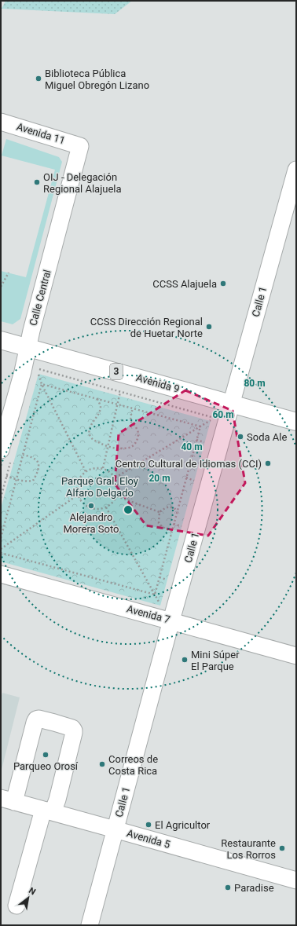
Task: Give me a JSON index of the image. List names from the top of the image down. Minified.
{"streets":{"main road":["3","Avenida 9"],"street":["Avenida 11","Calle Central","Calle 1","Avenida 7","Avenida 5"]},"crossings":[["Avenida 11","Calle Central"],["Calle Central","Avenida 9"],["Calle 1","Avenida 9"],["Calle 1","Avenida 7"],["Calle 1","Avenida 5"]],"parks":["Parque Gral. Eloy Alfaro Delgado"],"places":["Biblioteca Pública Miguel Obregón Lizano","OIJ - Delegación Regional Alajuela","CCSS Alajuela","CCSS Dirección Regional de Huetar Norte","Soda Ale","Centro Cultural de Idiomas (CCI)","Alejandro Morera Soto","Mini Súper El Parque","Parqueo Orosí","Correos de Costa Rica","El Agricultor","Restaurante Los Rorros","Paradise"],"north":"top right","rings":["80 m","60 m","40 m","20 m"]}
